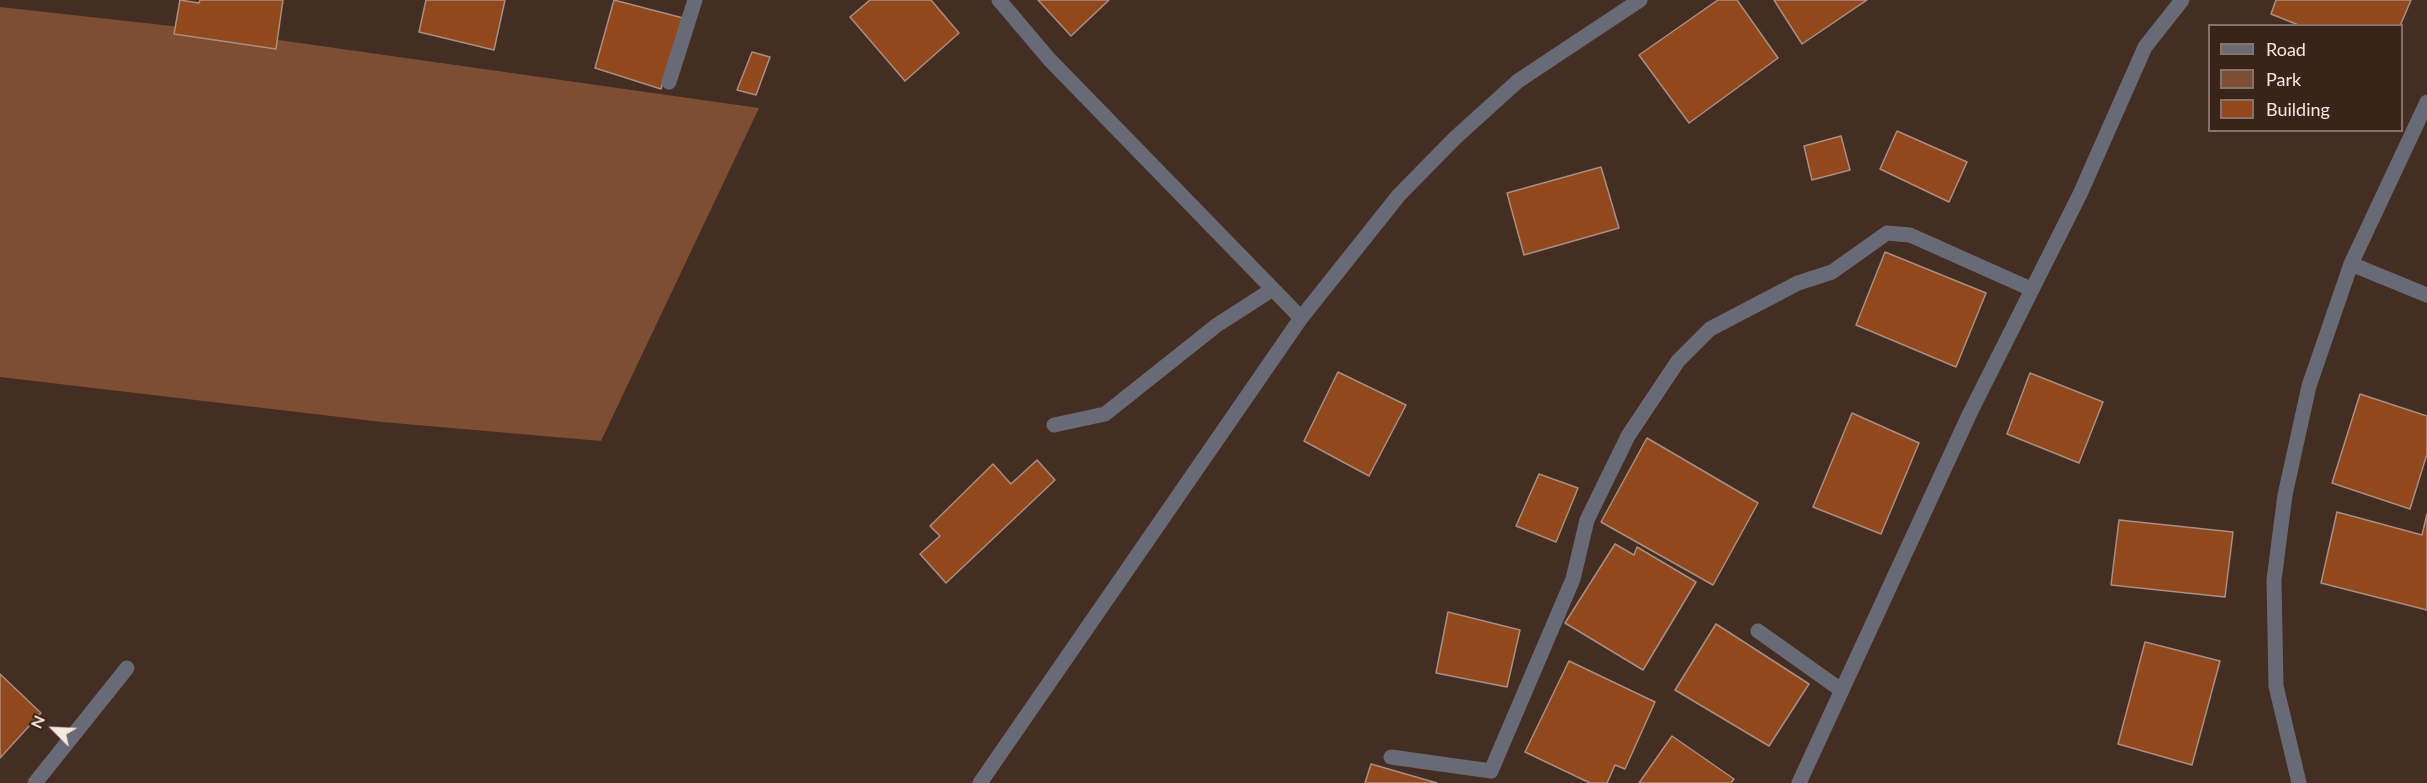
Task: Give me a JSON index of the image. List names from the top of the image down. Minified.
{"legend":["Road","Park","Building"],"north":"top left"}
